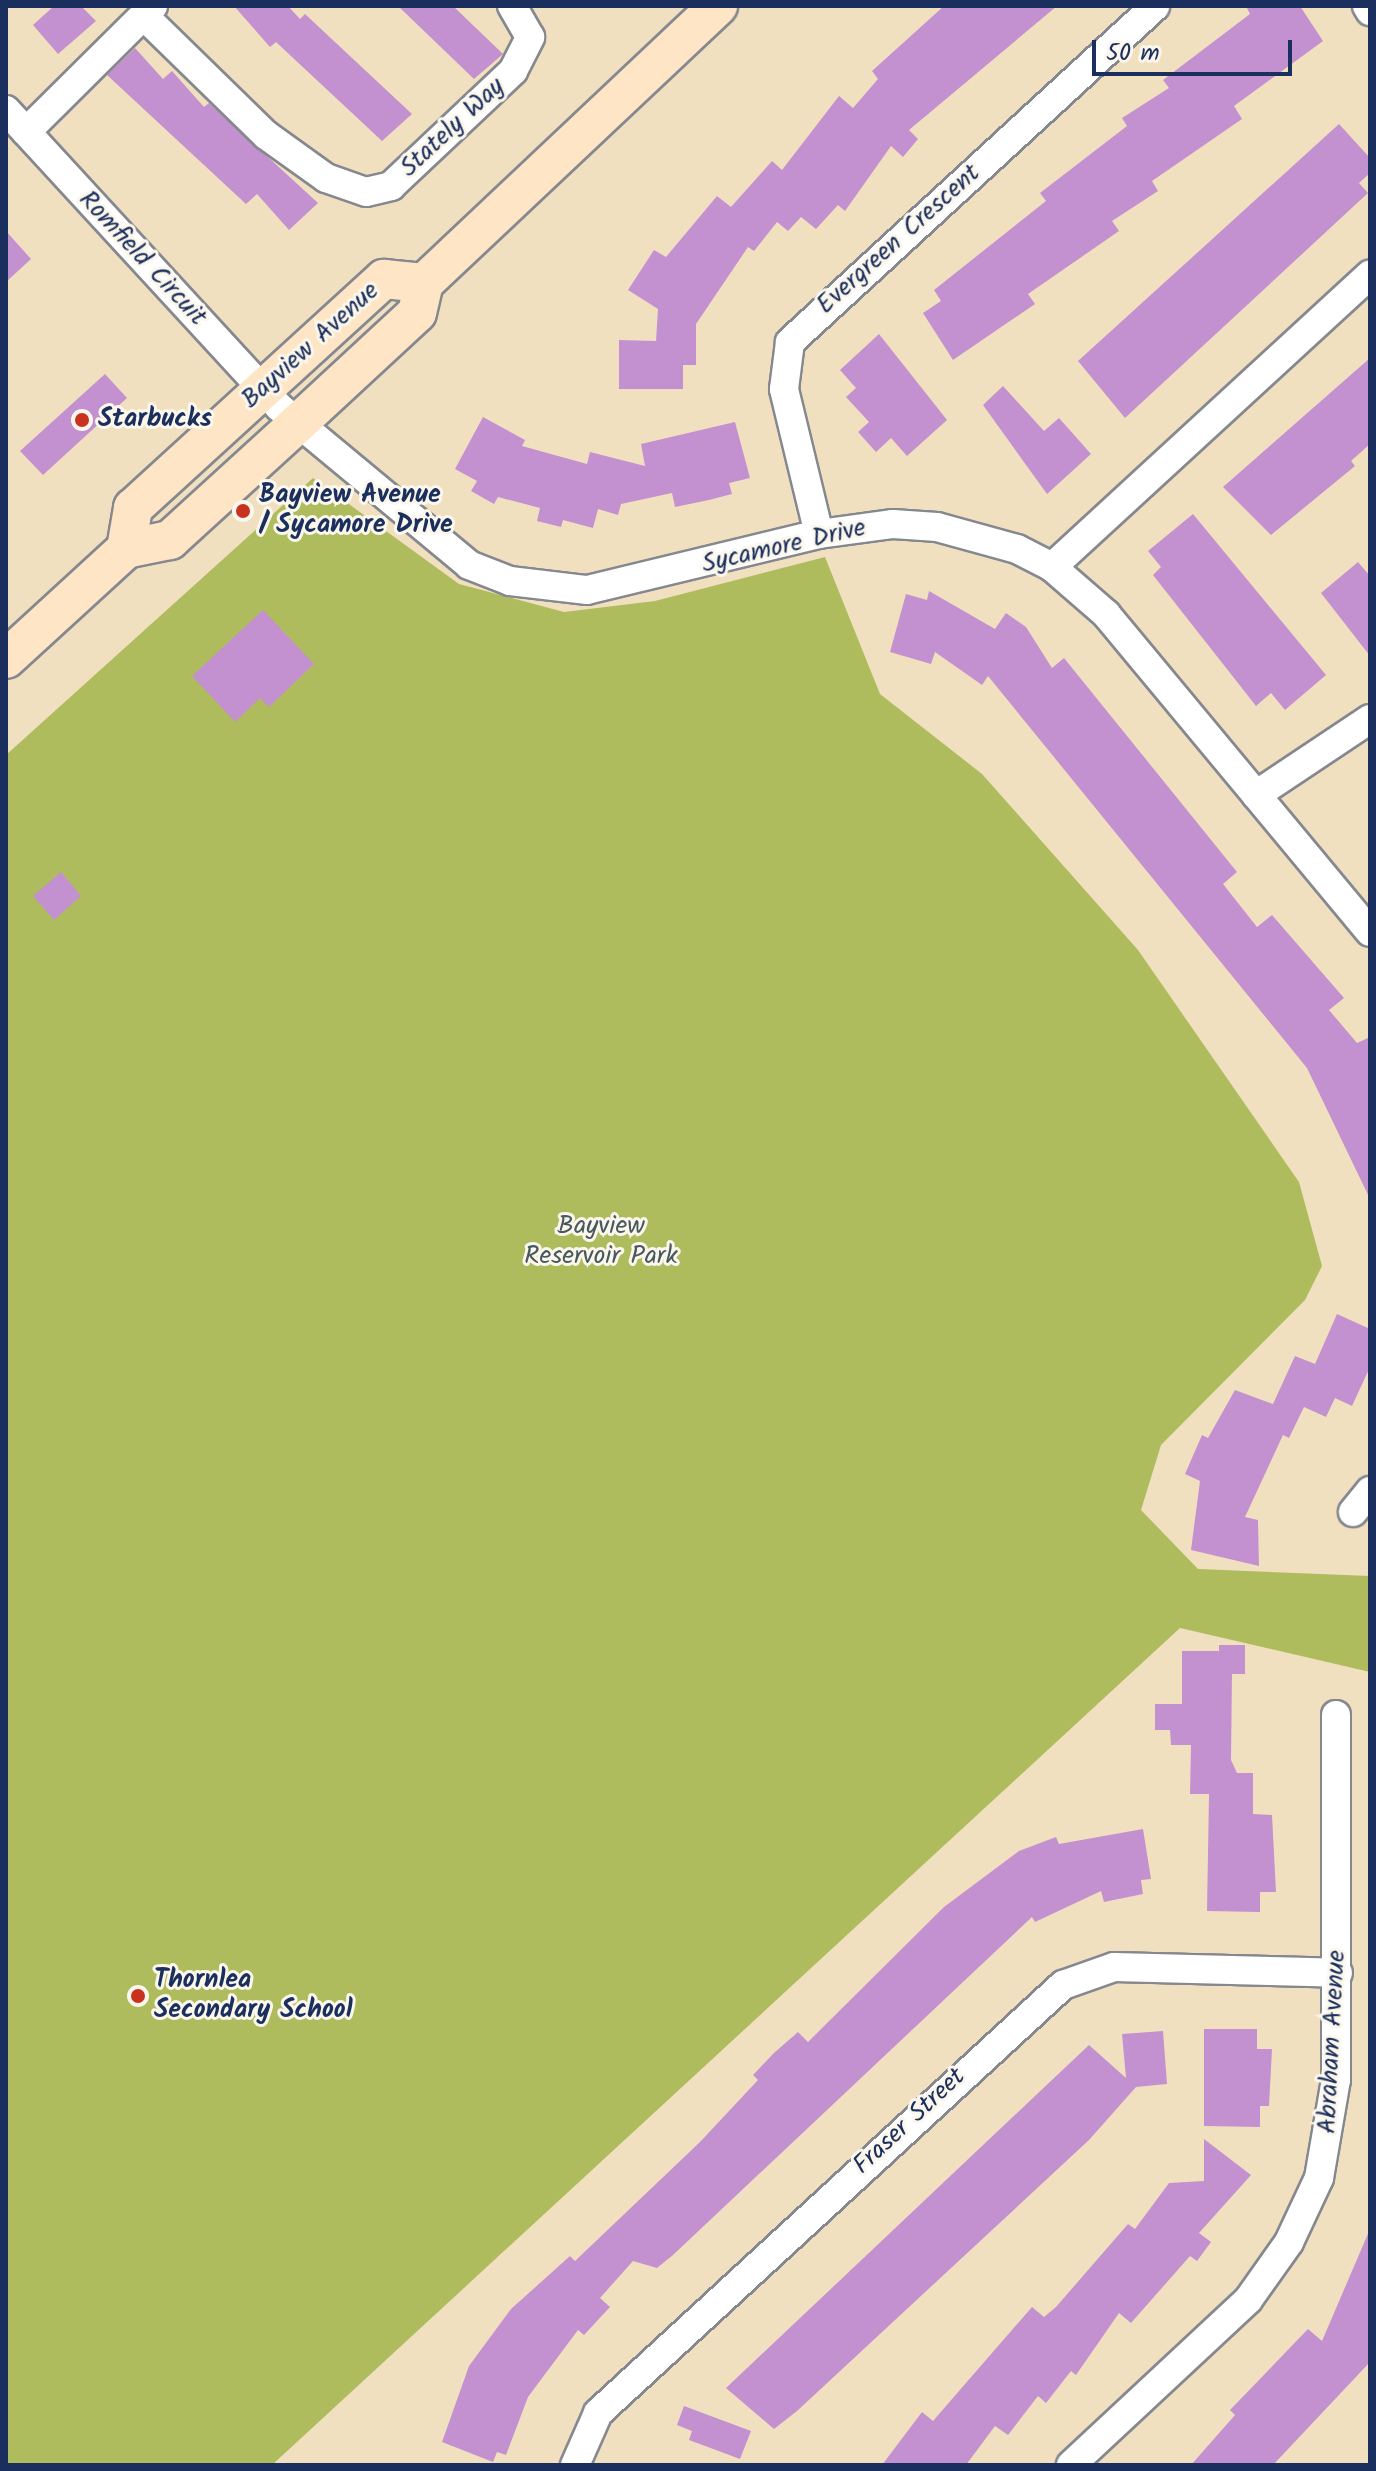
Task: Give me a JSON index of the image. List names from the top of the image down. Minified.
{"streets":{"main road":["Bayview Avenue"],"street":["Stately Way","Evergreen Crescent","Romfield Circuit","Sycamore Drive","Abraham Avenue","Fraser Street"]},"crossings":[["Stately Way","Romfield Circuit"],["Evergreen Crescent","Sycamore Drive"],["Romfield Circuit","Bayview Avenue"],["Romfield Circuit","Sycamore Drive"],["Bayview Avenue","Sycamore Drive"],["Abraham Avenue","Fraser Street"]],"parks":["Bayview Reservoir Park"],"places":["Starbucks","Bayview Avenue / Sycamore Drive","Thornlea Secondary School"],"scale_bar":"50 m"}
